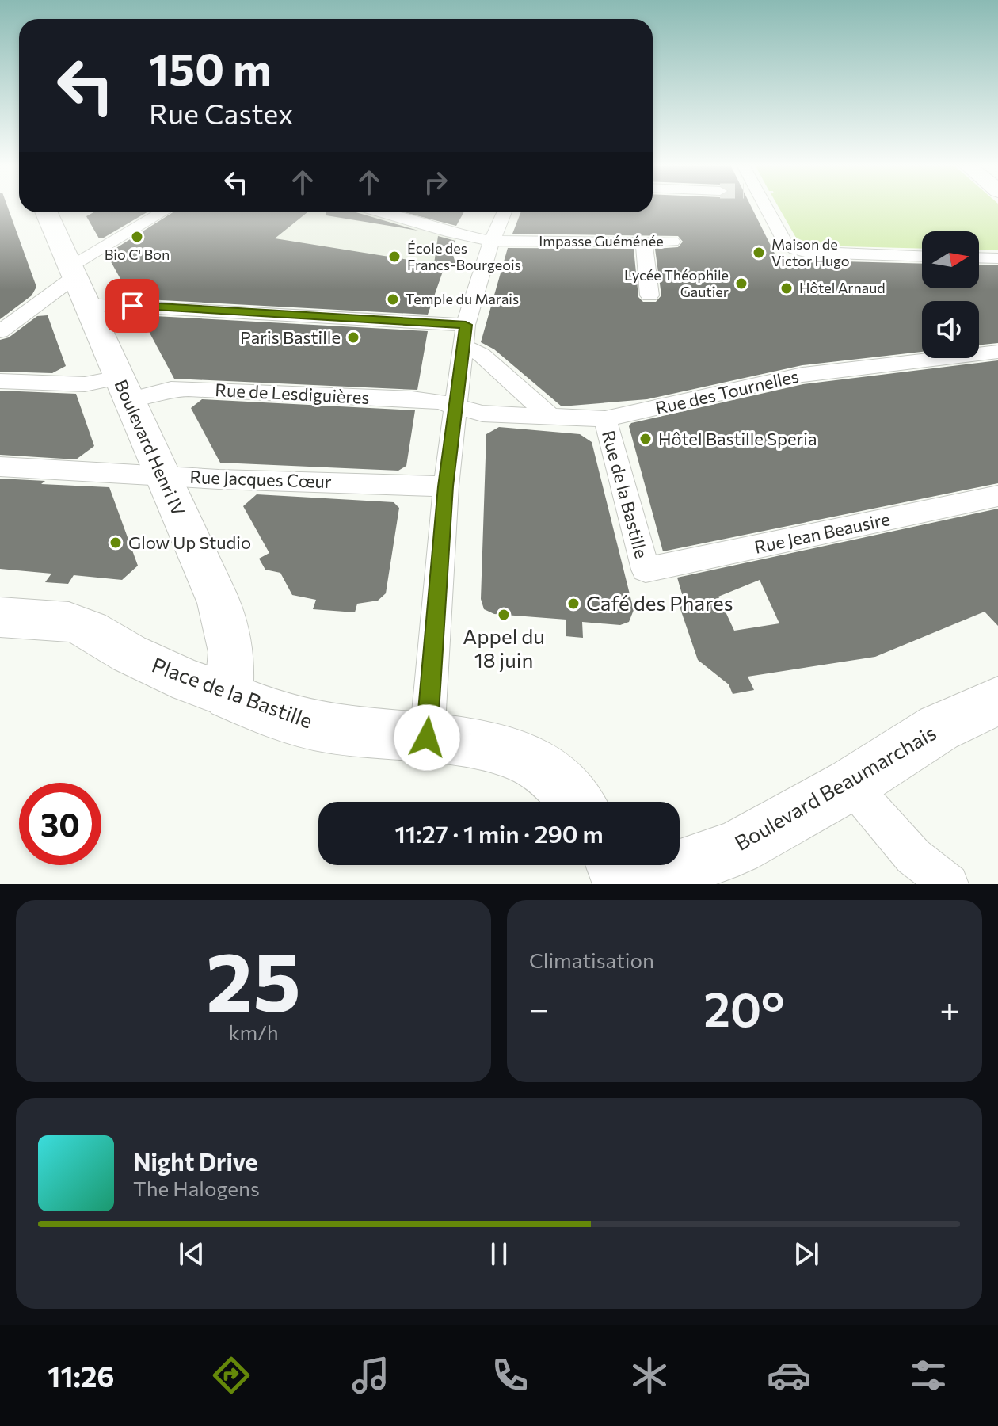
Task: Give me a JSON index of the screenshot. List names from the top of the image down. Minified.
{"streets":{"main road":["Boulevard Henri IV","Place de la Bastille","Boulevard Beaumarchais"],"street":["Impasse Guéménée","Rue des Tournelles","Rue de Lesdiguières","Rue Jacques Cœur","Rue de la Bastille","Rue Jean Beausire"]},"crossings":[["Rue des Tournelles","Rue de Lesdiguières"],["Rue des Tournelles","Rue de la Bastille"],["Rue de Lesdiguières","Boulevard Henri IV"],["Boulevard Henri IV","Rue Jacques Cœur"],["Boulevard Henri IV","Place de la Bastille"],["Rue de la Bastille","Rue Jean Beausire"]],"places":["Bio C' Bon","Maison de Victor Hugo","École des Francs-Bourgeois","Lycée Théophile Gautier","Hôtel Arnaud","Temple du Marais","Paris Bastille","Hôtel Bastille Speria","Glow Up Studio","Café des Phares","Appel du 18 juin"],"north":"right","page":{"turn":["150 m","Rue Castex"],"limit":"30","trip":"11:27 · 1 min · 290 m","tile":[["25","km/h"],"Climatisation"],"heat":["−","20°","+"],"song":["Night Drive","The Halogens"],"tabs":"11:26"}}
